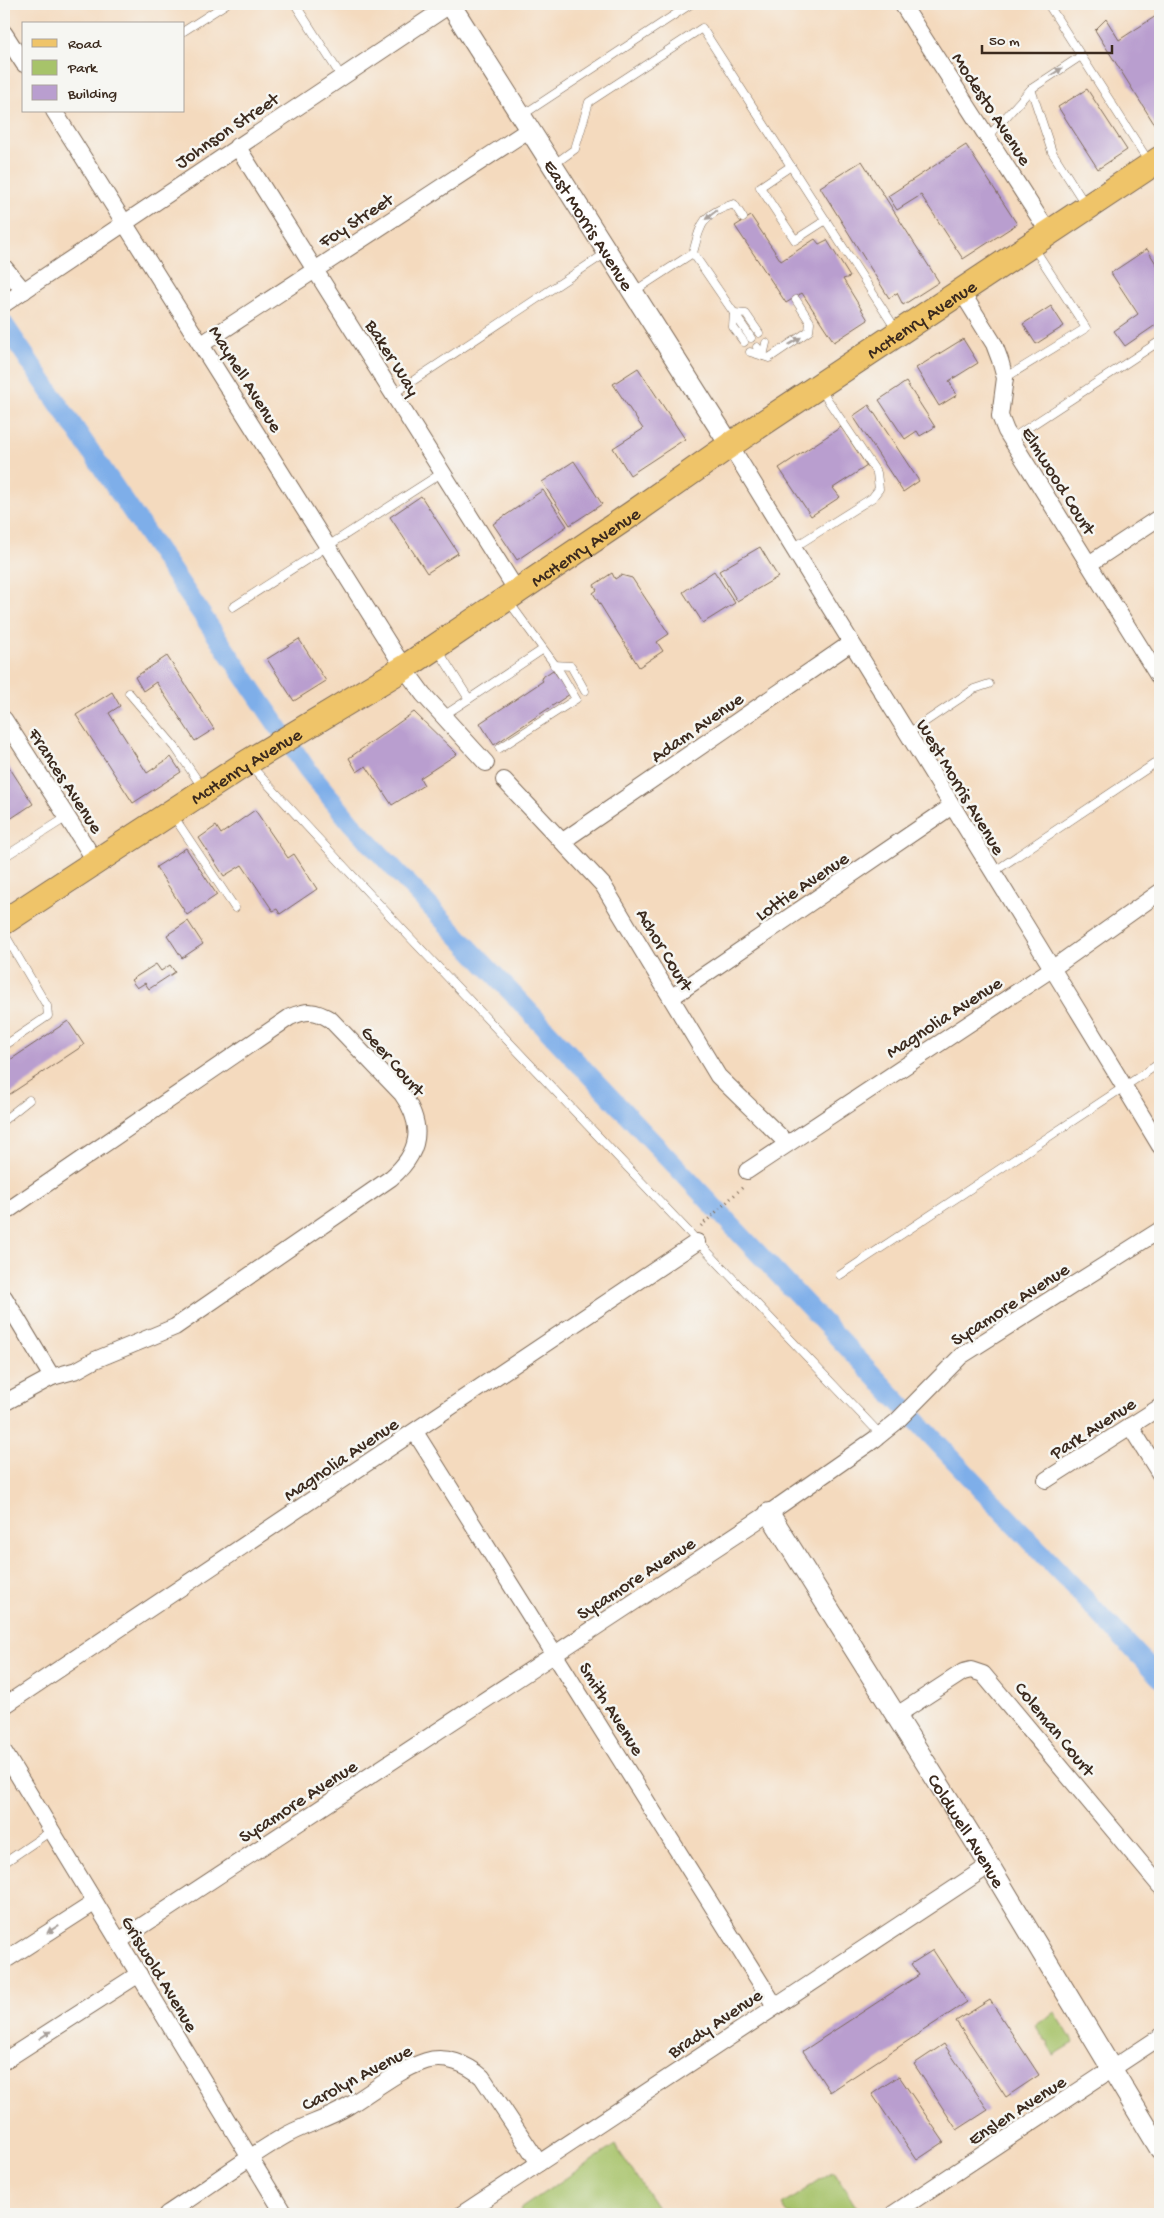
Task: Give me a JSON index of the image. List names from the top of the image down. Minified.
{"streets":{"main road":["McHenry Avenue"],"street":["Modesto Avenue","Johnson Street","Foy Street","East Morris Avenue","Baker Way","Maynell Avenue","Elmwood Court","Adam Avenue","Frances Avenue","West Morris Avenue","Lottie Avenue","Achor Court","Magnolia Avenue","Geer Court","Sycamore Avenue","Park Avenue","Smith Avenue","Coleman Court","Coldwell Avenue","Griswold Avenue","Brady Avenue","Carolyn Avenue","Enslen Avenue"]},"crossings":[["Modesto Avenue","McHenry Avenue"],["Johnson Street","East Morris Avenue"],["Johnson Street","Baker Way"],["Johnson Street","Maynell Avenue"],["Foy Street","East Morris Avenue"],["Foy Street","Baker Way"],["Foy Street","Maynell Avenue"],["East Morris Avenue","McHenry Avenue"],["East Morris Avenue","West Morris Avenue"],["McHenry Avenue","Baker Way"],["McHenry Avenue","Maynell Avenue"],["McHenry Avenue","Elmwood Court"],["McHenry Avenue","Frances Avenue"],["McHenry Avenue","West Morris Avenue"],["Adam Avenue","West Morris Avenue"],["Adam Avenue","Achor Court"],["West Morris Avenue","Lottie Avenue"],["West Morris Avenue","Magnolia Avenue"],["Lottie Avenue","Achor Court"],["Achor Court","Magnolia Avenue"],["Magnolia Avenue","Smith Avenue"],["Sycamore Avenue","Smith Avenue"],["Sycamore Avenue","Coldwell Avenue"],["Sycamore Avenue","Griswold Avenue"],["Smith Avenue","Brady Avenue"],["Coleman Court","Coldwell Avenue"],["Coldwell Avenue","Brady Avenue"],["Coldwell Avenue","Enslen Avenue"],["Griswold Avenue","Carolyn Avenue"],["Brady Avenue","Carolyn Avenue"]],"legend":["Road","Park","Building"],"scale_bar":"50 m"}
